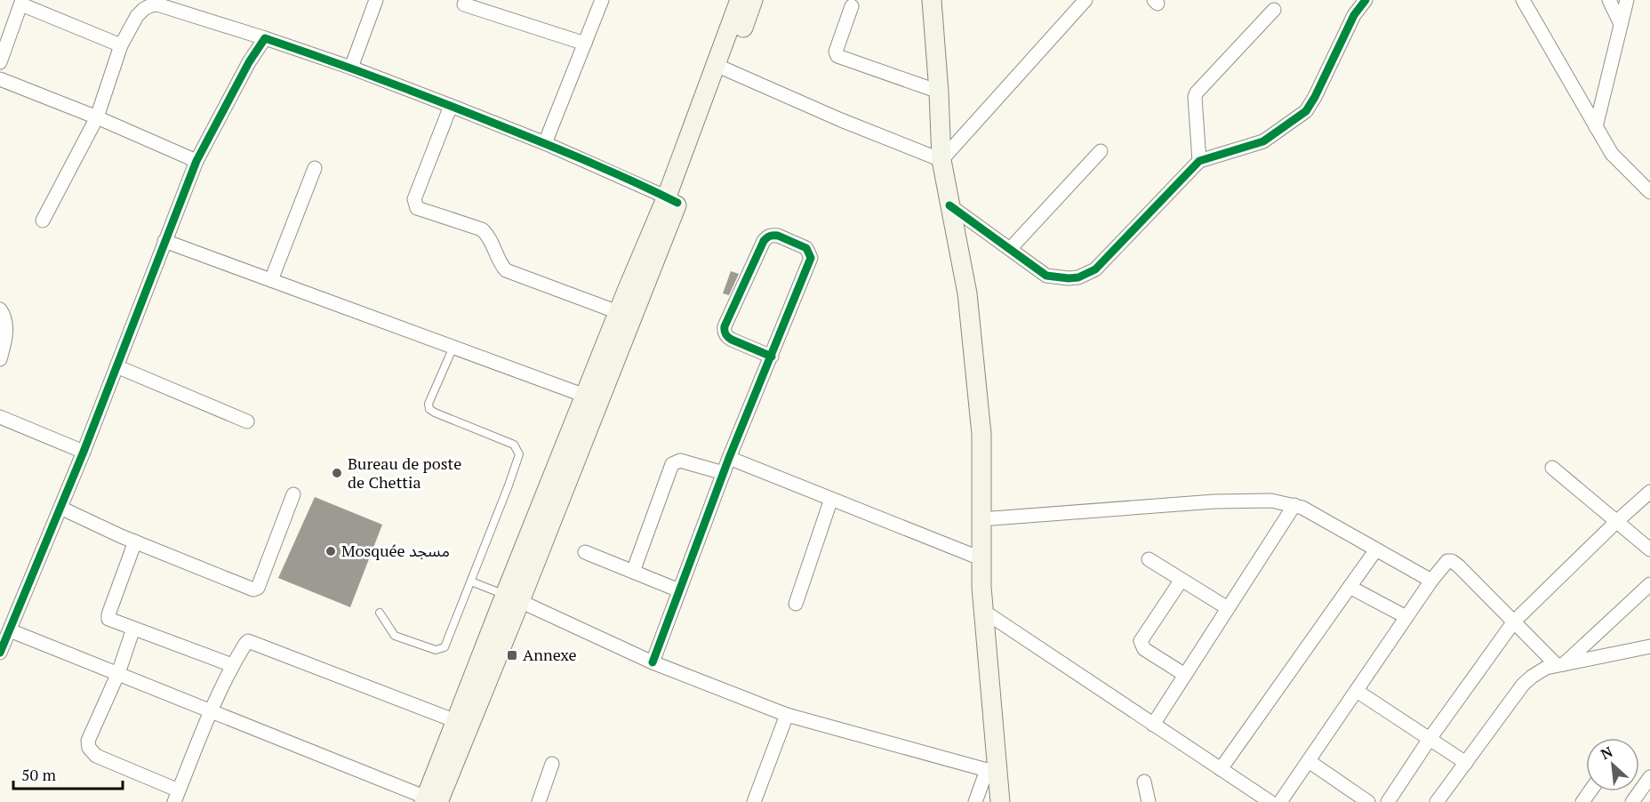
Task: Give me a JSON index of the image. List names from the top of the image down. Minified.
{"places":{"other":["Bureau de poste de Chettia","Mosquée مسجد"],"transit":["Annexe"]},"scale_bar":"50 m","north":"top left"}
